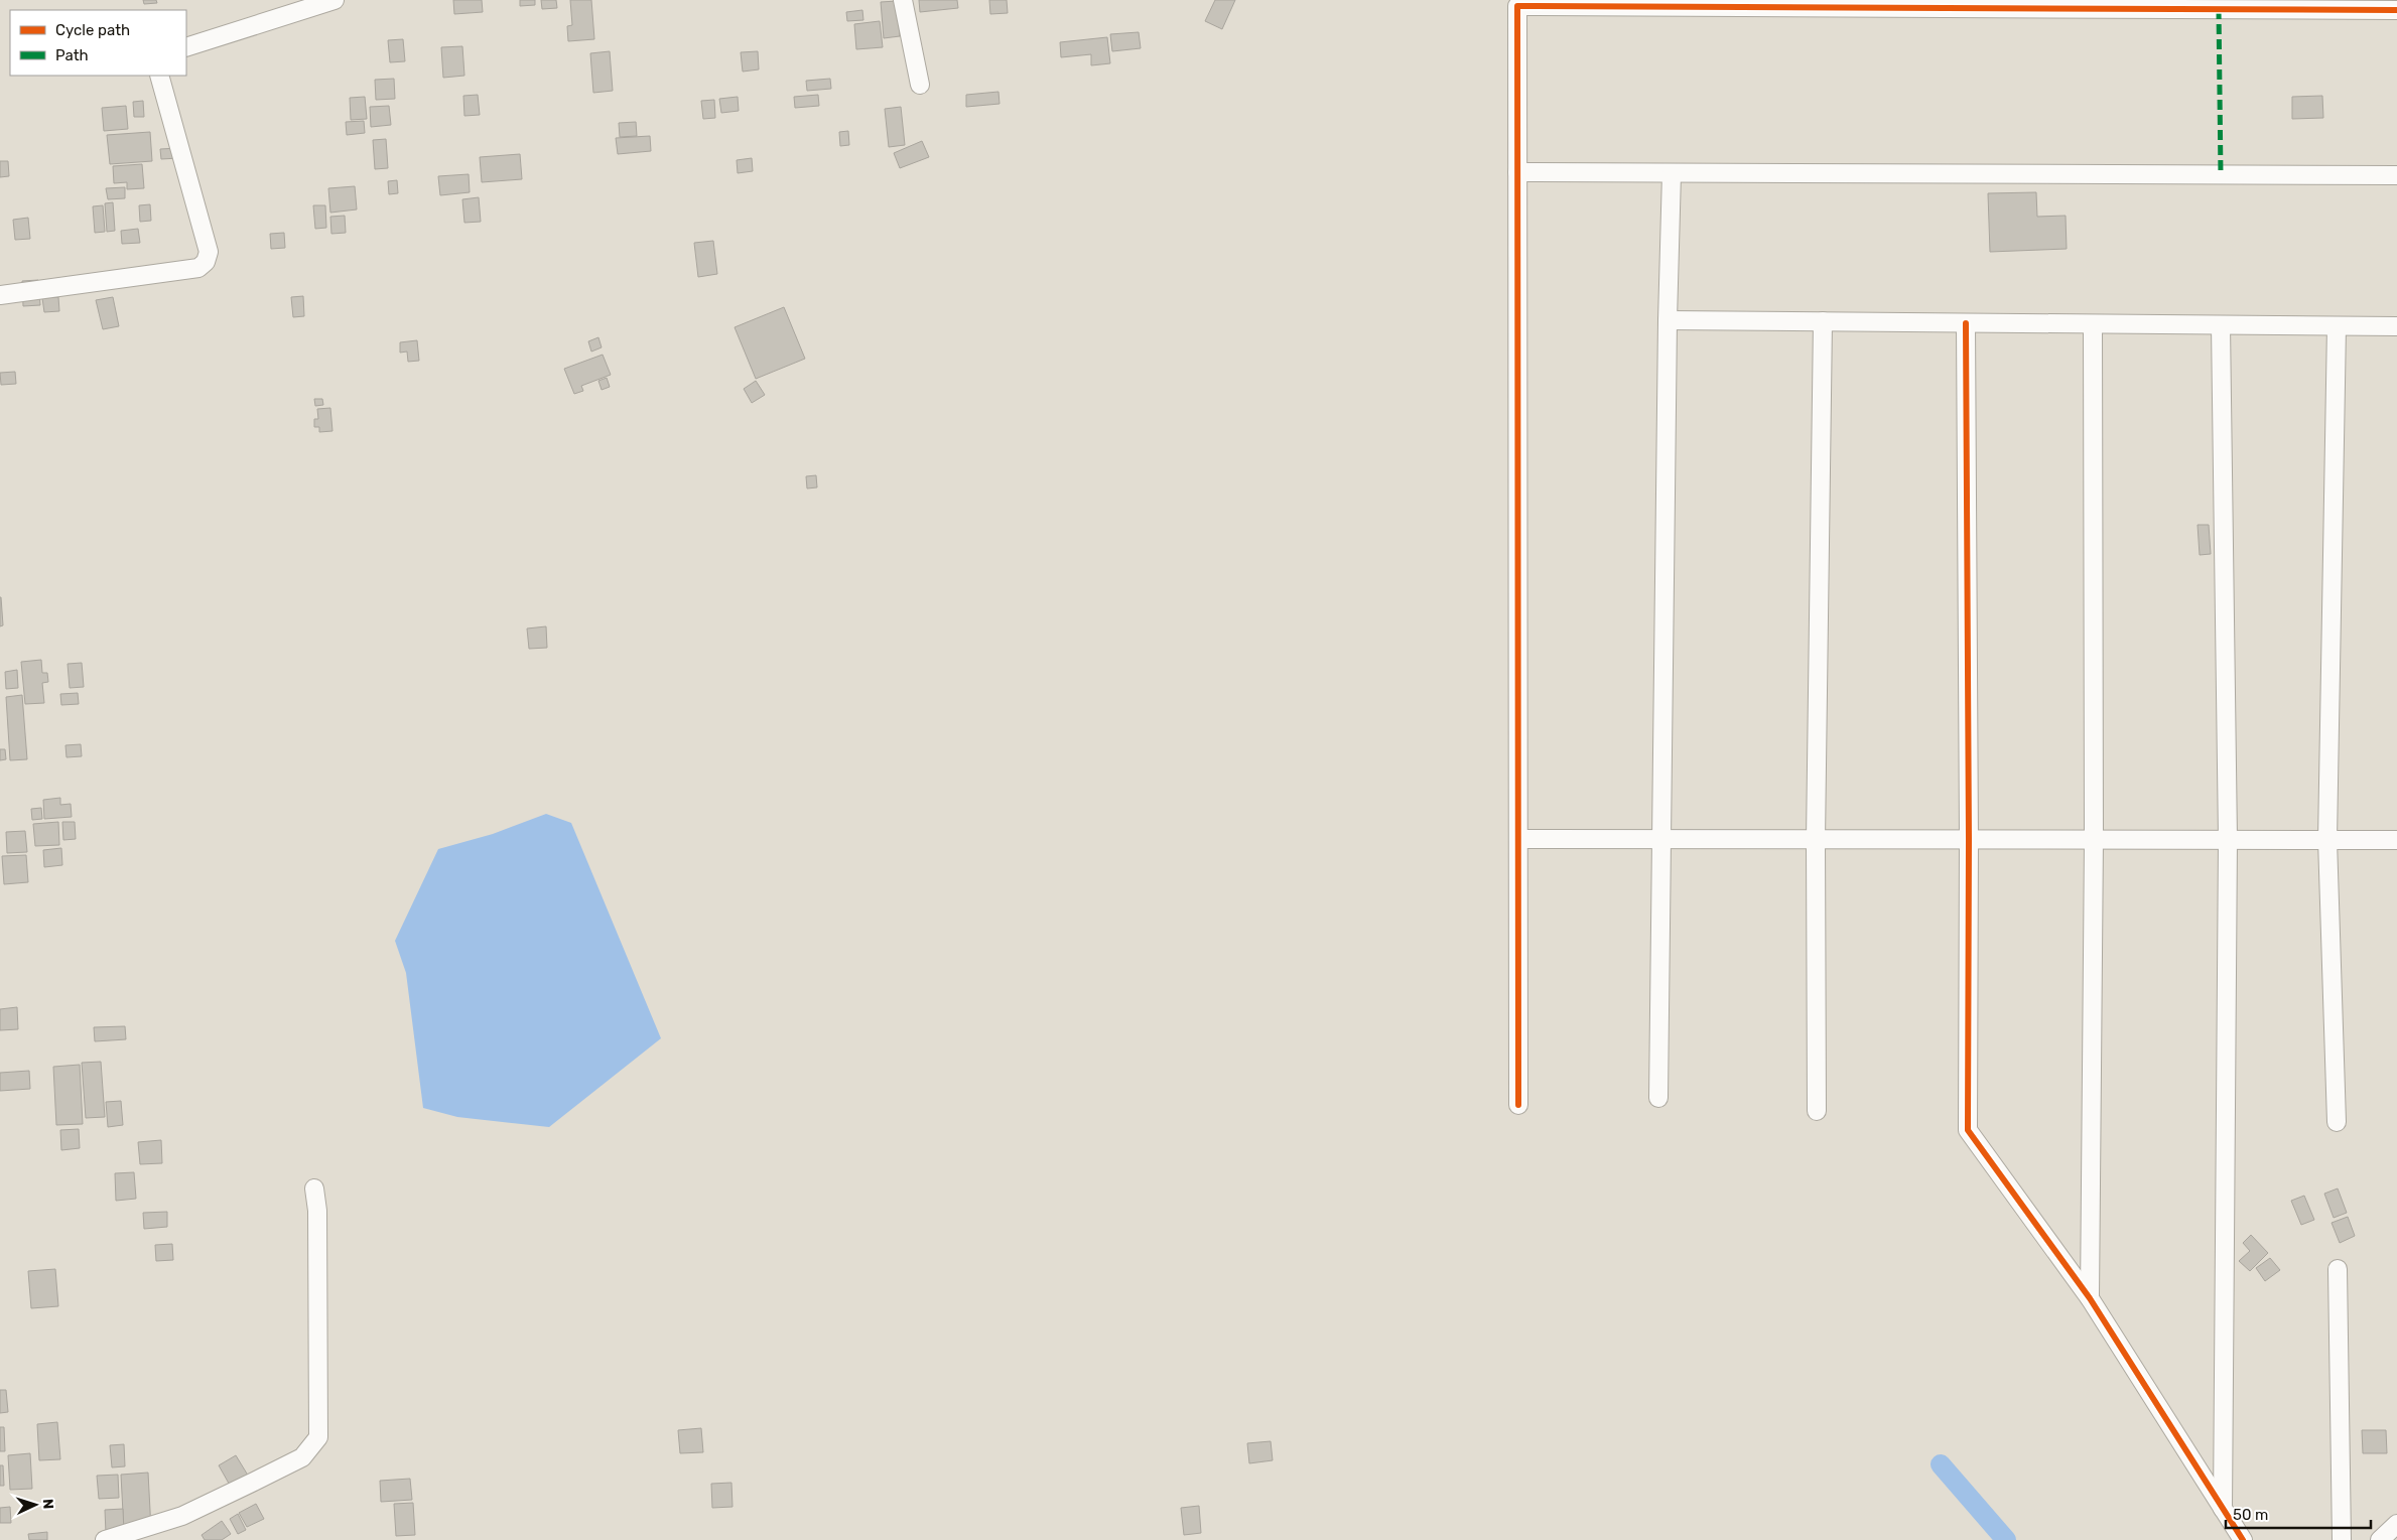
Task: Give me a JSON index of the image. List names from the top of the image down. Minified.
{"legend":["Cycle path","Path"],"scale_bar":"50 m","north":"right"}
